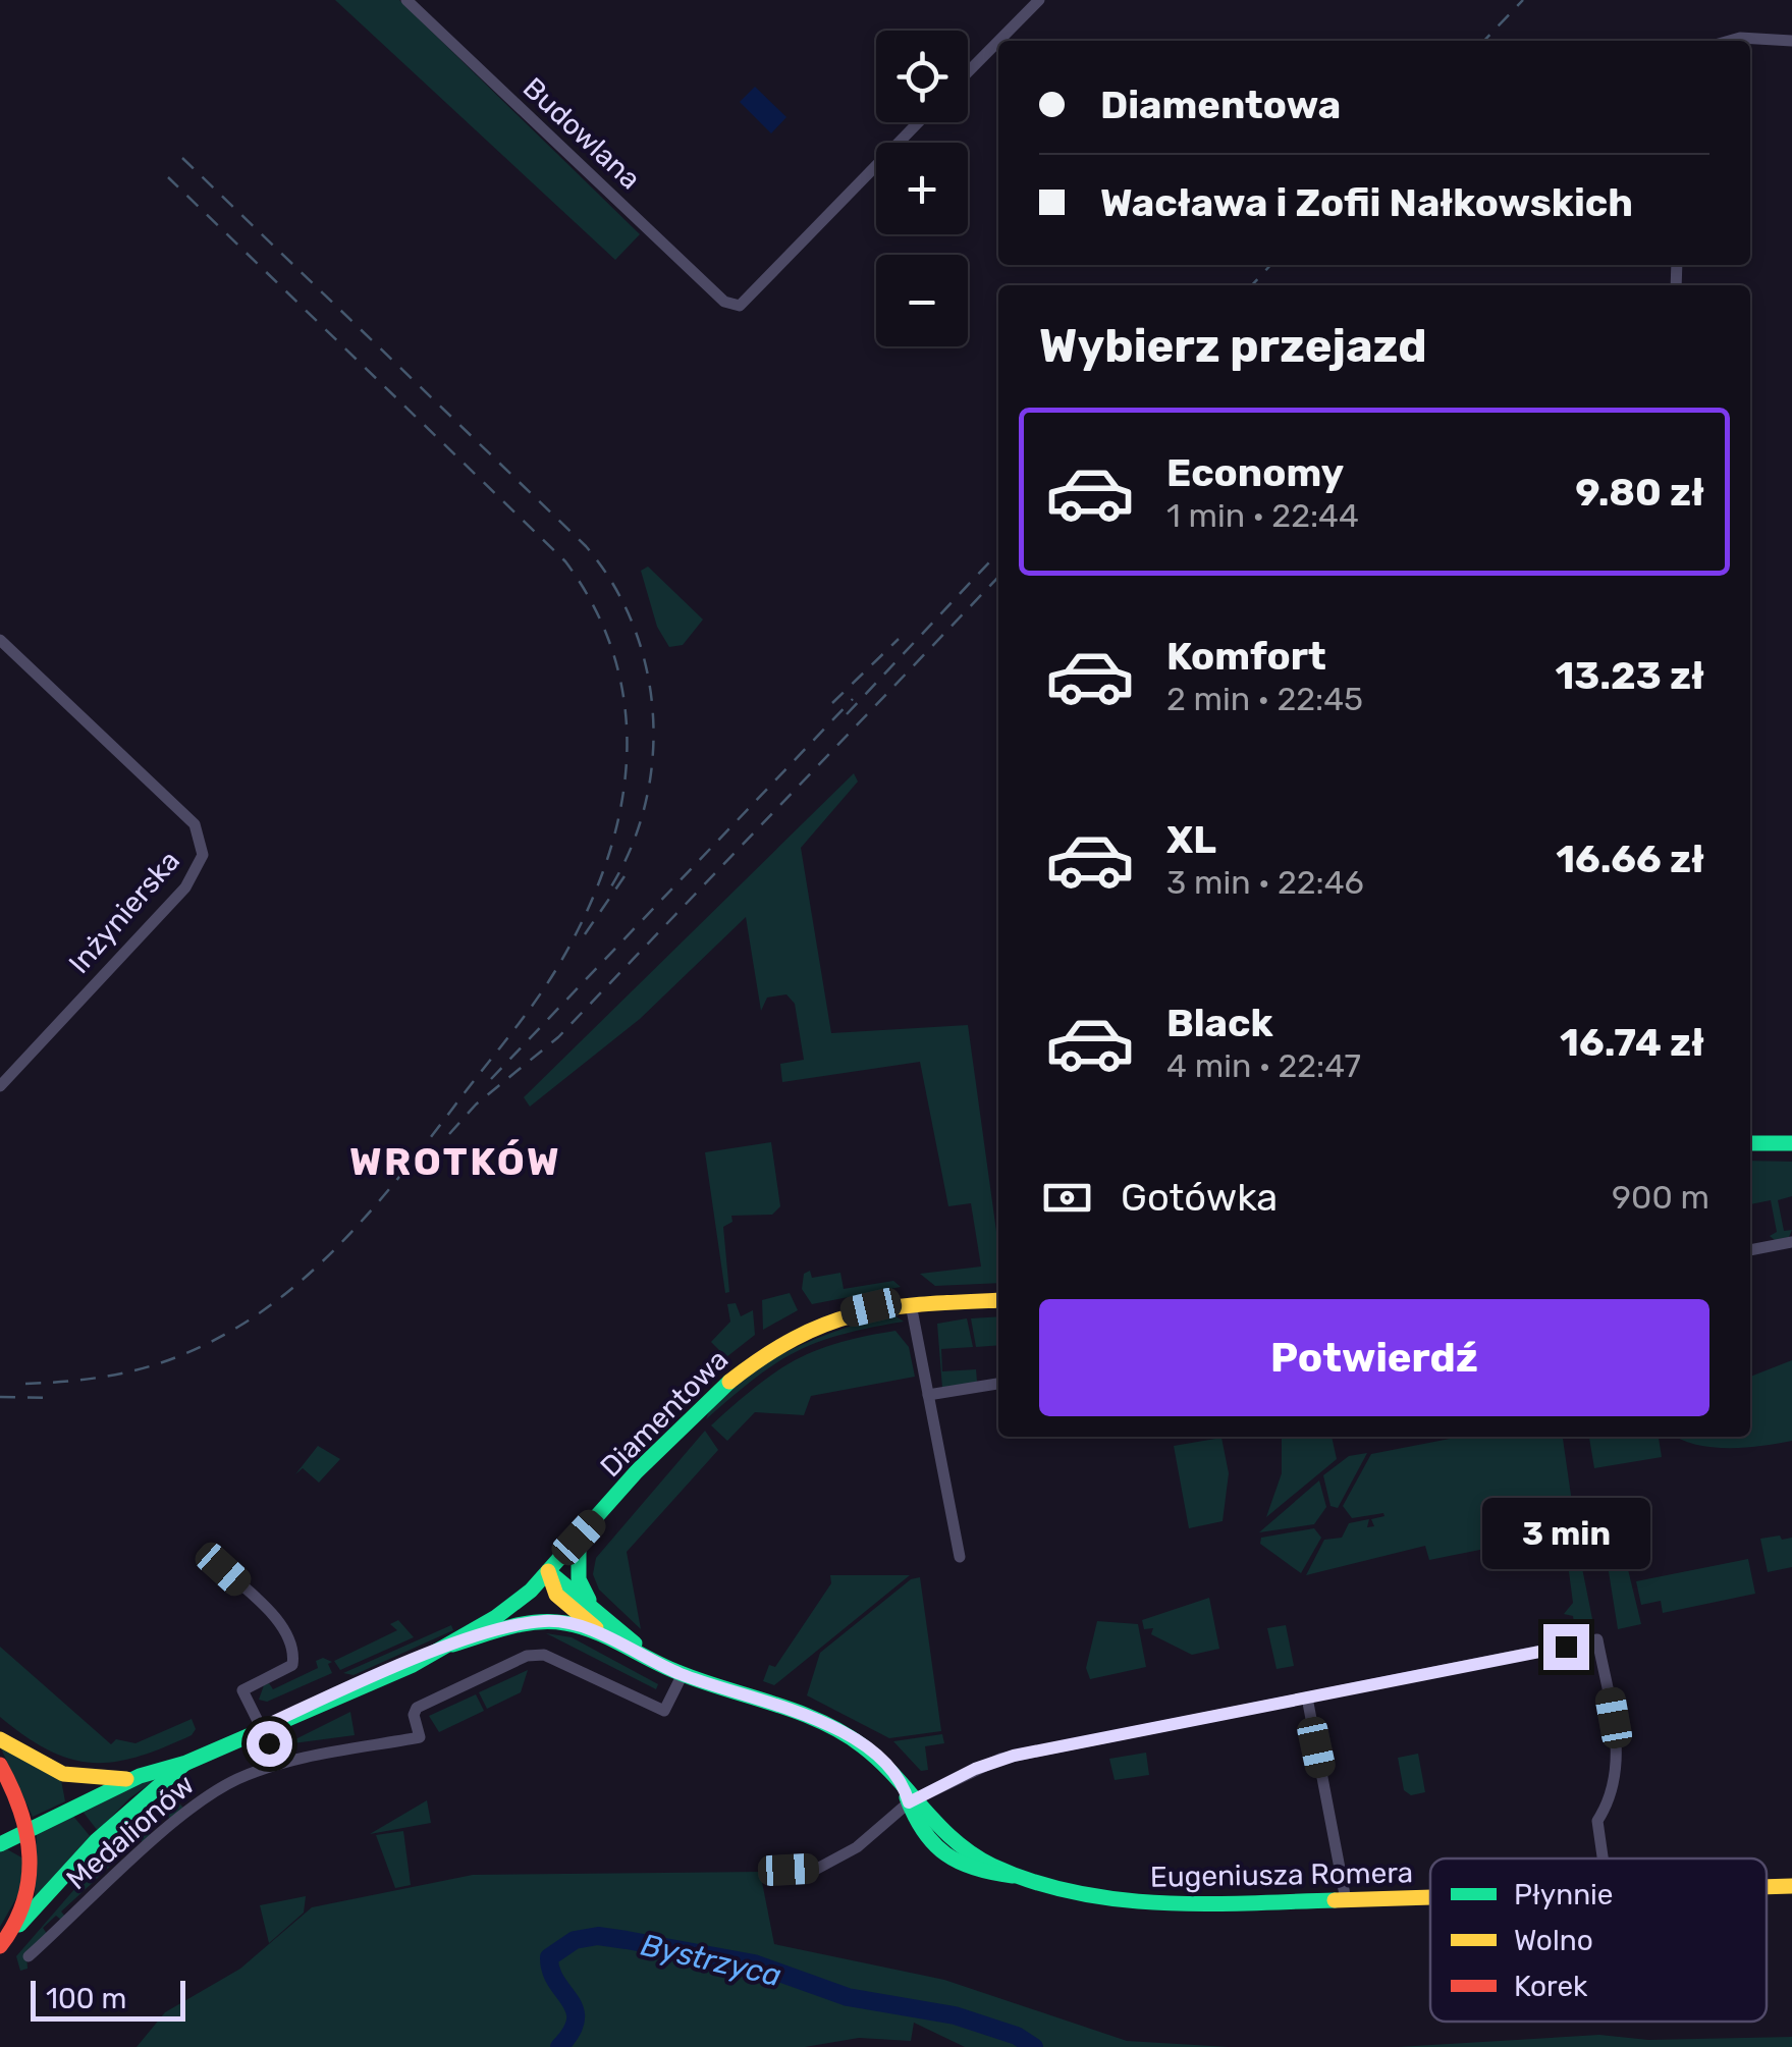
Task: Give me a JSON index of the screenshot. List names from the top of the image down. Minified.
{"streets":{"street":["Budowlana","Inżynierska","Diamentowa","Medalionów","Eugeniusza Romera"]},"crossings":[["Diamentowa","Eugeniusza Romera"],["Medalionów","Eugeniusza Romera"]],"districts":["WROTKÓW"],"water":["Bystrzyca"],"legend":["Płynnie","Wolno","Korek"],"scale_bar":"100 m","page":{"map_buttons":["+","−"],"banner":["Diamentowa","Wacława i Zofii Nałkowskich"],"heading":"Wybierz przejazd","list":[{"name":"Economy","note":"1 min · 22:44","value":"9.80 zł"},{"name":"Komfort","note":"2 min · 22:45","value":"13.23 zł"},{"name":"XL","note":"3 min · 22:46","value":"16.66 zł"},{"name":"Black","note":"4 min · 22:47","value":"16.74 zł"}],"pay":["Gotówka","900 m"],"buttons":"Potwierdź","bubble":"3 min","scale":"100 m"}}
